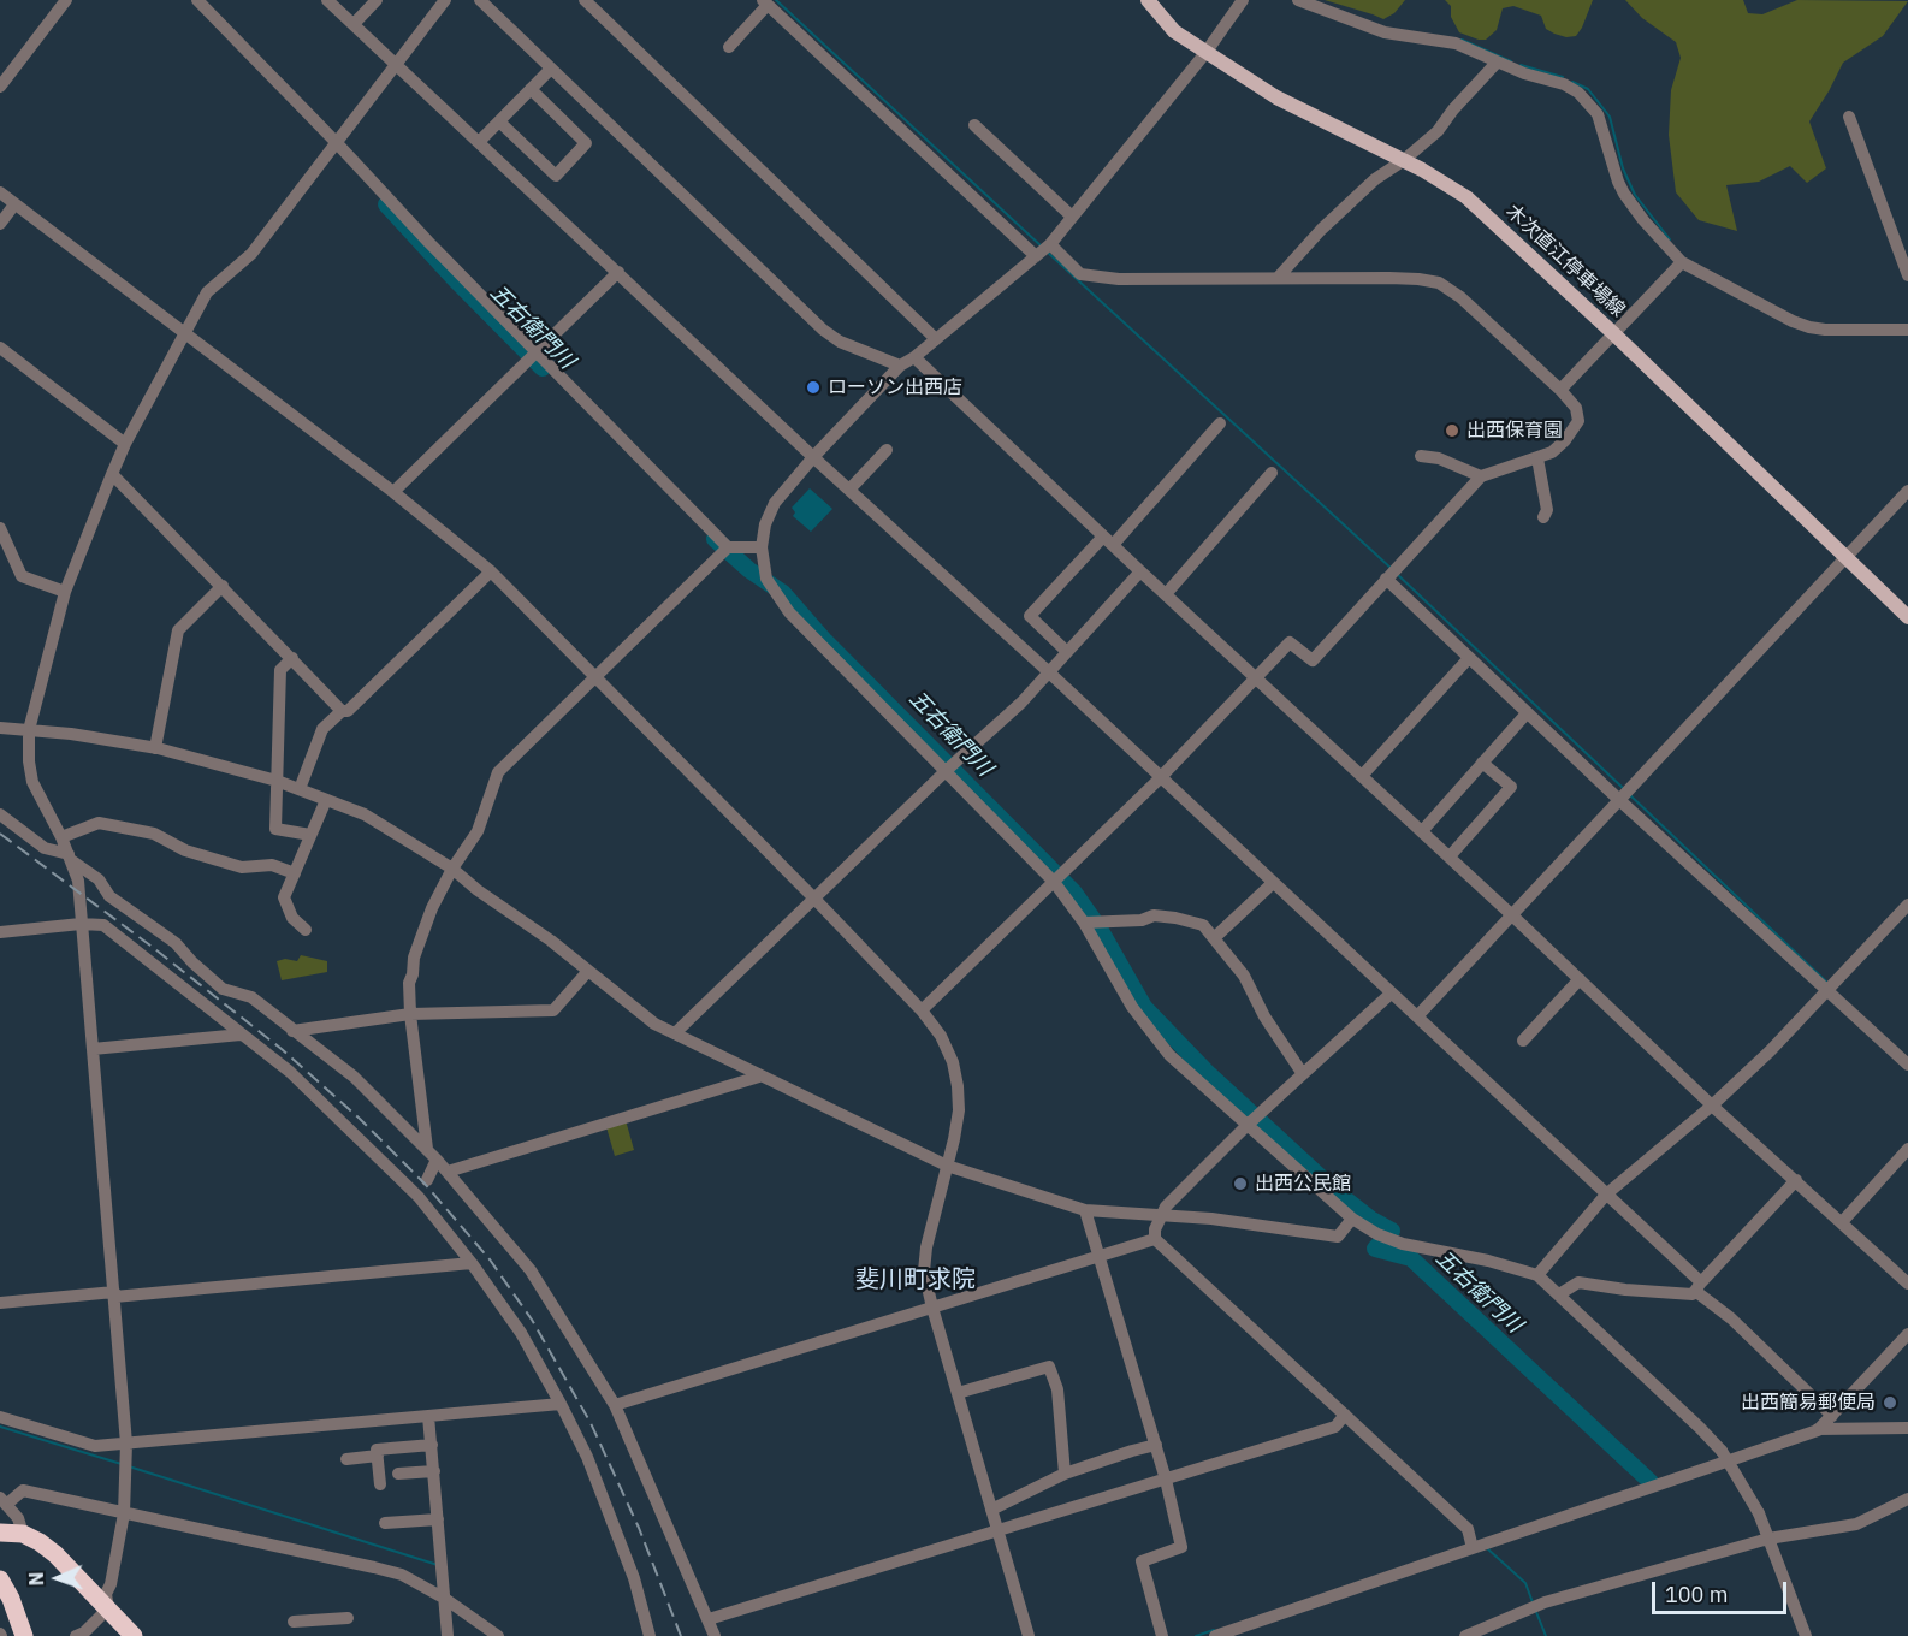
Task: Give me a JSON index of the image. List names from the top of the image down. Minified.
{"streets":{"main road":["木次直江停車場線"]},"districts":["斐川町求院"],"water":["五右衛門川"],"places":["ローソン出西店","出西保育園","出西公民館","出西簡易郵便局"],"scale_bar":"100 m","north":"left"}
